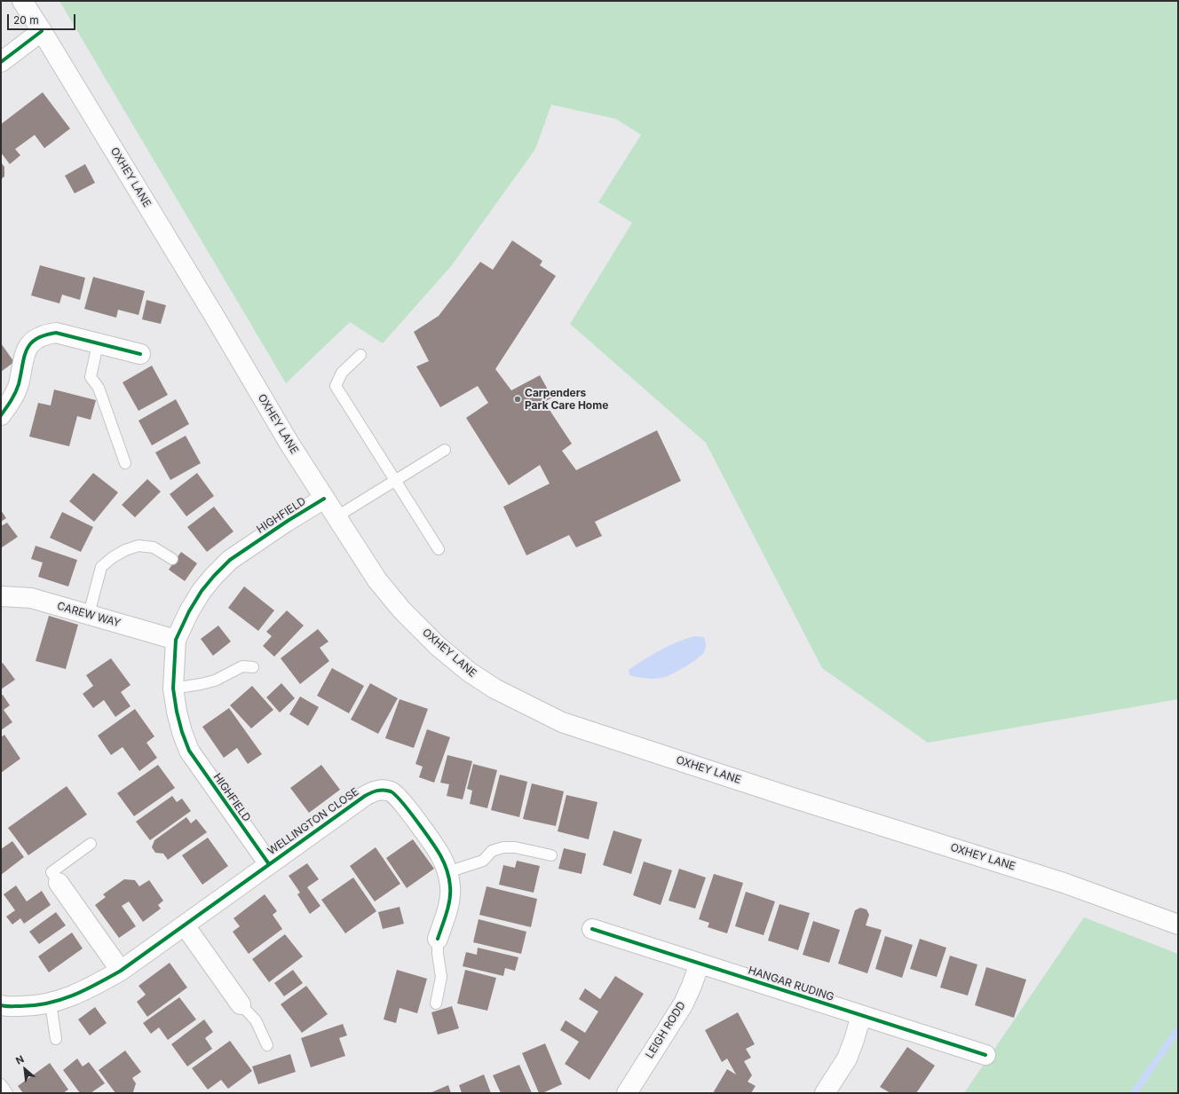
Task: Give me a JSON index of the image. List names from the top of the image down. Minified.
{"streets":{"street":["OXHEY LANE","HIGHFIELD","CAREW WAY","WELLINGTON CLOSE","HANGAR RUDING","LEIGH RODD"]},"crossings":[["OXHEY LANE","HIGHFIELD"],["HIGHFIELD","CAREW WAY"],["HIGHFIELD","WELLINGTON CLOSE"],["HANGAR RUDING","LEIGH RODD"]],"places":["Carpenders Park Care Home"],"scale_bar":"20 m","north":"top left"}
